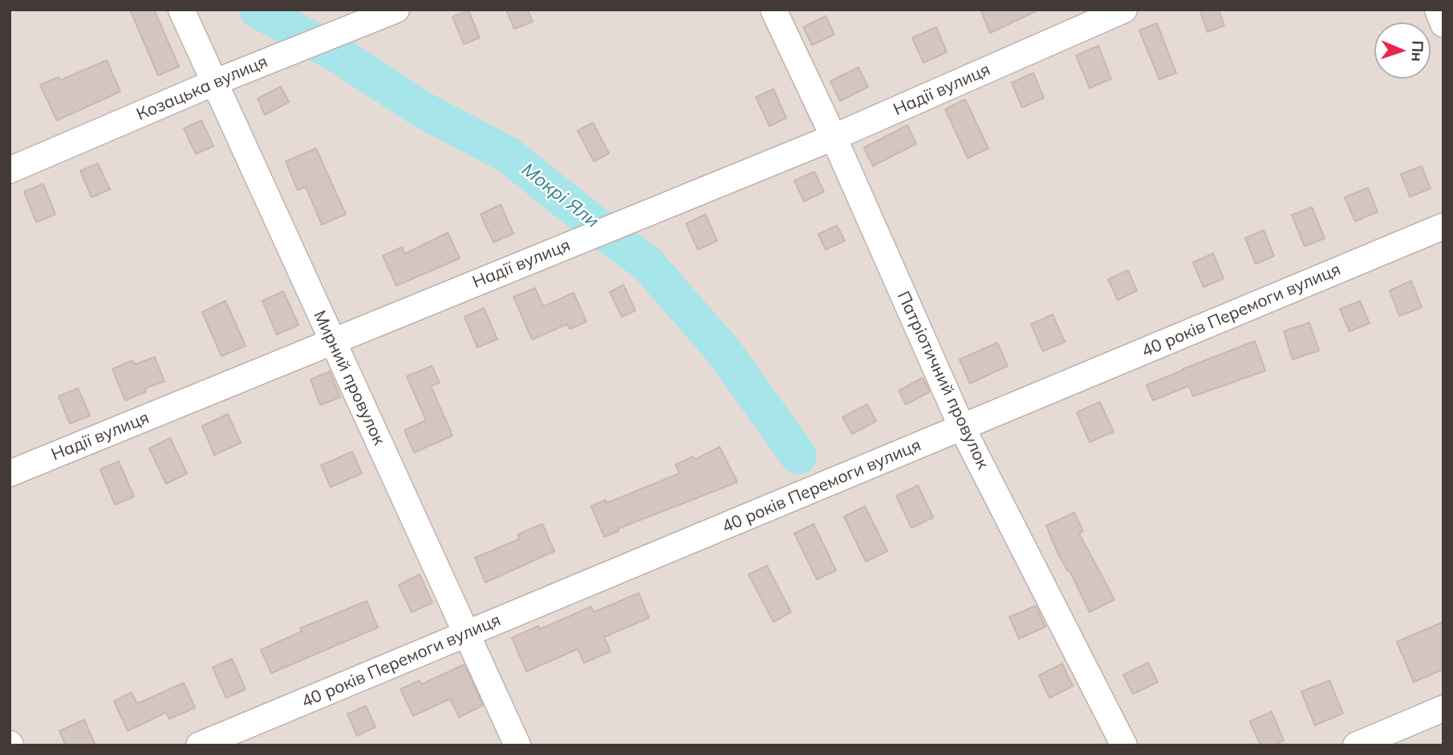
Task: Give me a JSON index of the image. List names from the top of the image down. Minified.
{"streets":{"street":["Козацька вулиця","Надії вулиця","40 років Перемоги вулиця","Мирний провулок","Патріотичний провулок"]},"crossings":[["Козацька вулиця","Мирний провулок"],["Надії вулиця","Мирний провулок"],["Надії вулиця","Патріотичний провулок"],["40 років Перемоги вулиця","Мирний провулок"],["40 років Перемоги вулиця","Патріотичний провулок"]],"water":["Мокрі Яли"],"north":"right"}
